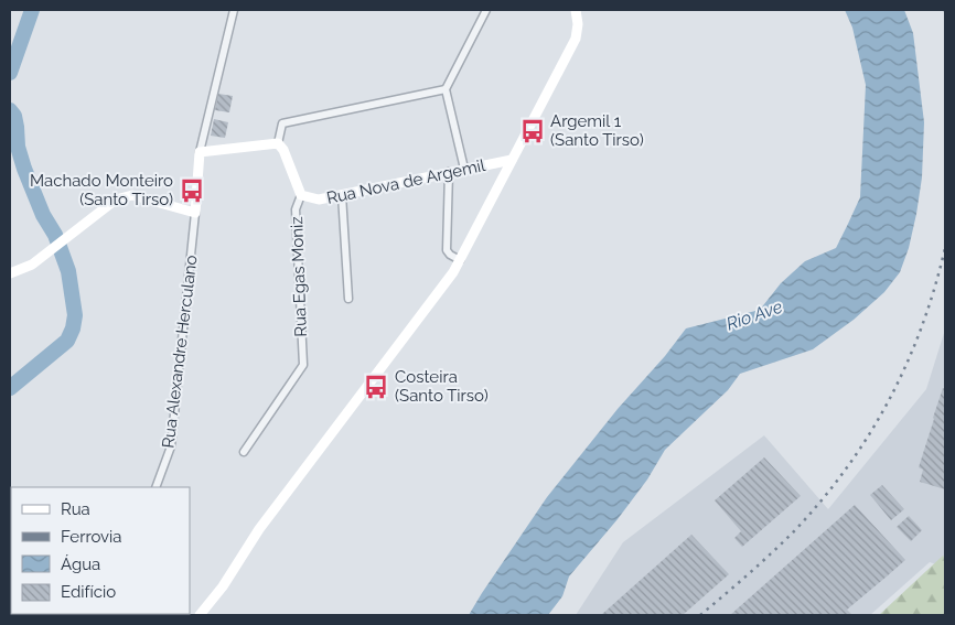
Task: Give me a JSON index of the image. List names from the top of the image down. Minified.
{"streets":{"street":["Rua Nova de Argemil","Rua Egas Moniz","Rua Alexandre Herculano"]},"crossings":[["Rua Nova de Argemil","Rua Egas Moniz"]],"water":["Rio Ave"],"places":{"bus stop":["Argemil 1 (Santo Tirso)","Machado Monteiro (Santo Tirso)","Costeira (Santo Tirso)"]},"legend":["Rua","Ferrovia","Água","Edifício"]}
